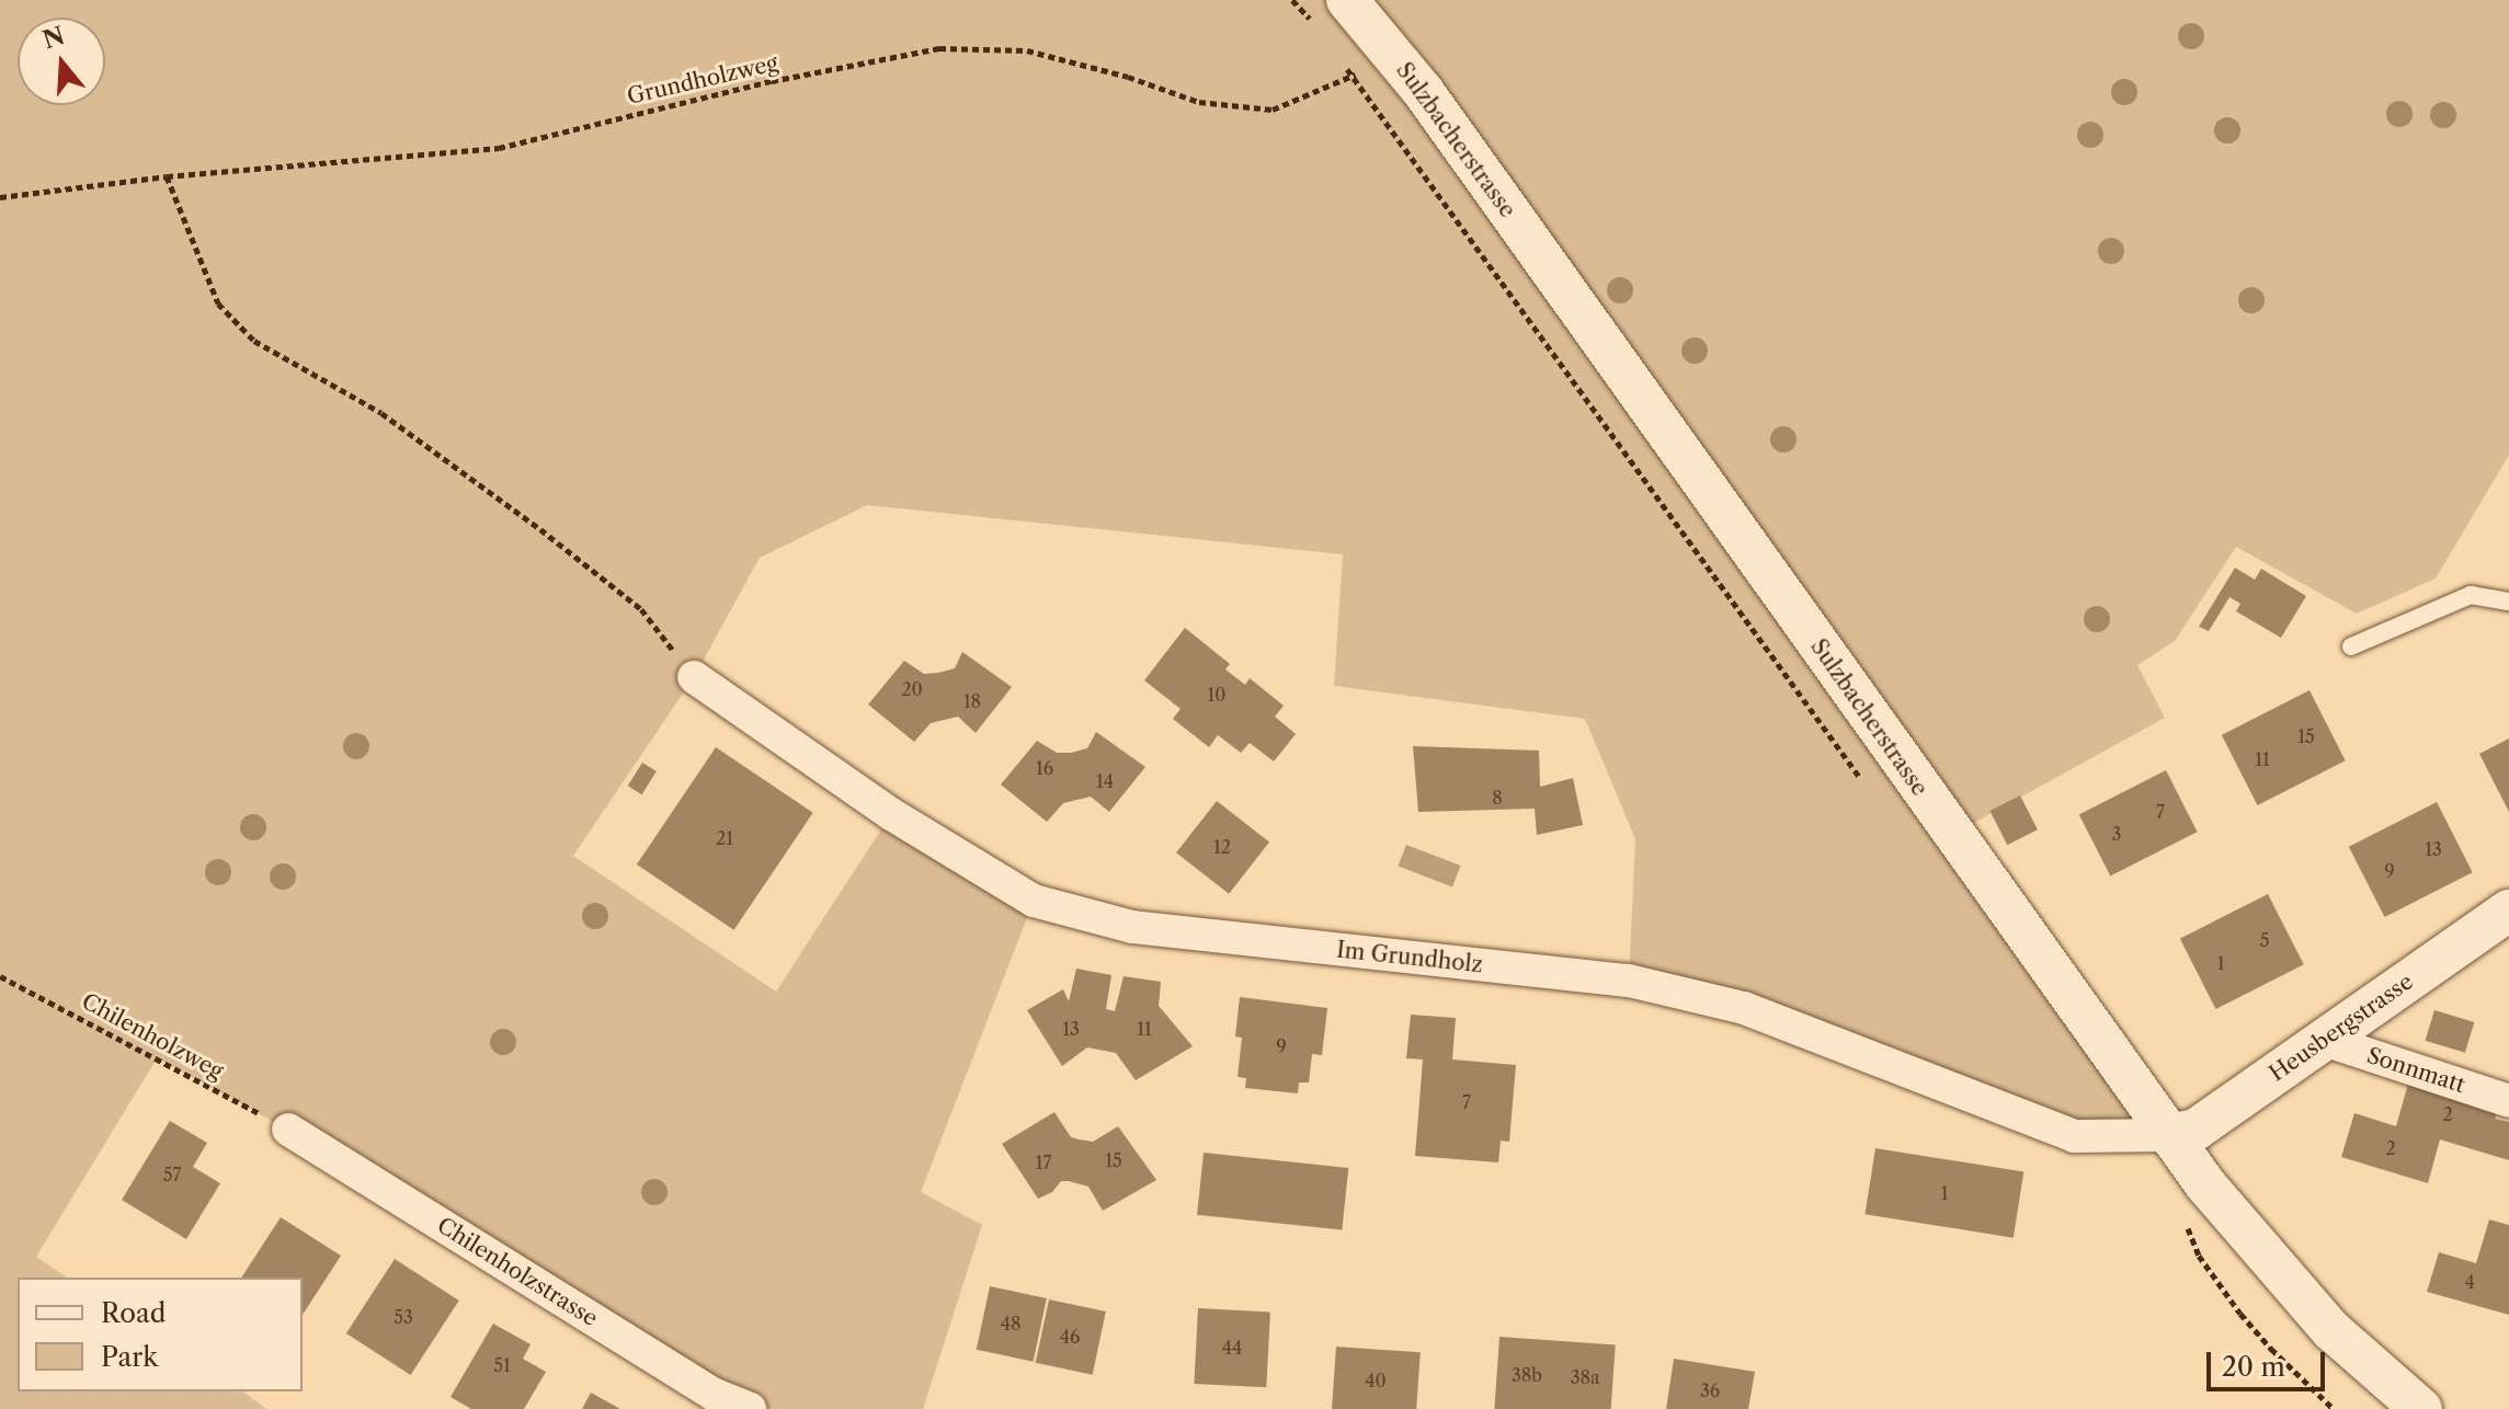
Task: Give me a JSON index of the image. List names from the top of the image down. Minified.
{"streets":{"street":["Sulzbacherstrasse","Im Grundholz","Heusbergstrasse","Sonnmatt","Chilenholzstrasse"],"path":["Grundholzweg","Chilenholzweg"]},"crossings":[["Grundholzweg","Sulzbacherstrasse"],["Sulzbacherstrasse","Im Grundholz"],["Sulzbacherstrasse","Heusbergstrasse"],["Im Grundholz","Heusbergstrasse"],["Heusbergstrasse","Sonnmatt"],["Chilenholzweg","Chilenholzstrasse"]],"house_numbers":["20","10","18","15","11","16","14","8","7","3","21","12","13","9","5","1","13","11","9","7","2","2","15","17","57","1","4","53","48","46","44","51","38b","38a","40","36"],"legend":["Road","Park"],"scale_bar":"20 m","north":"top"}
